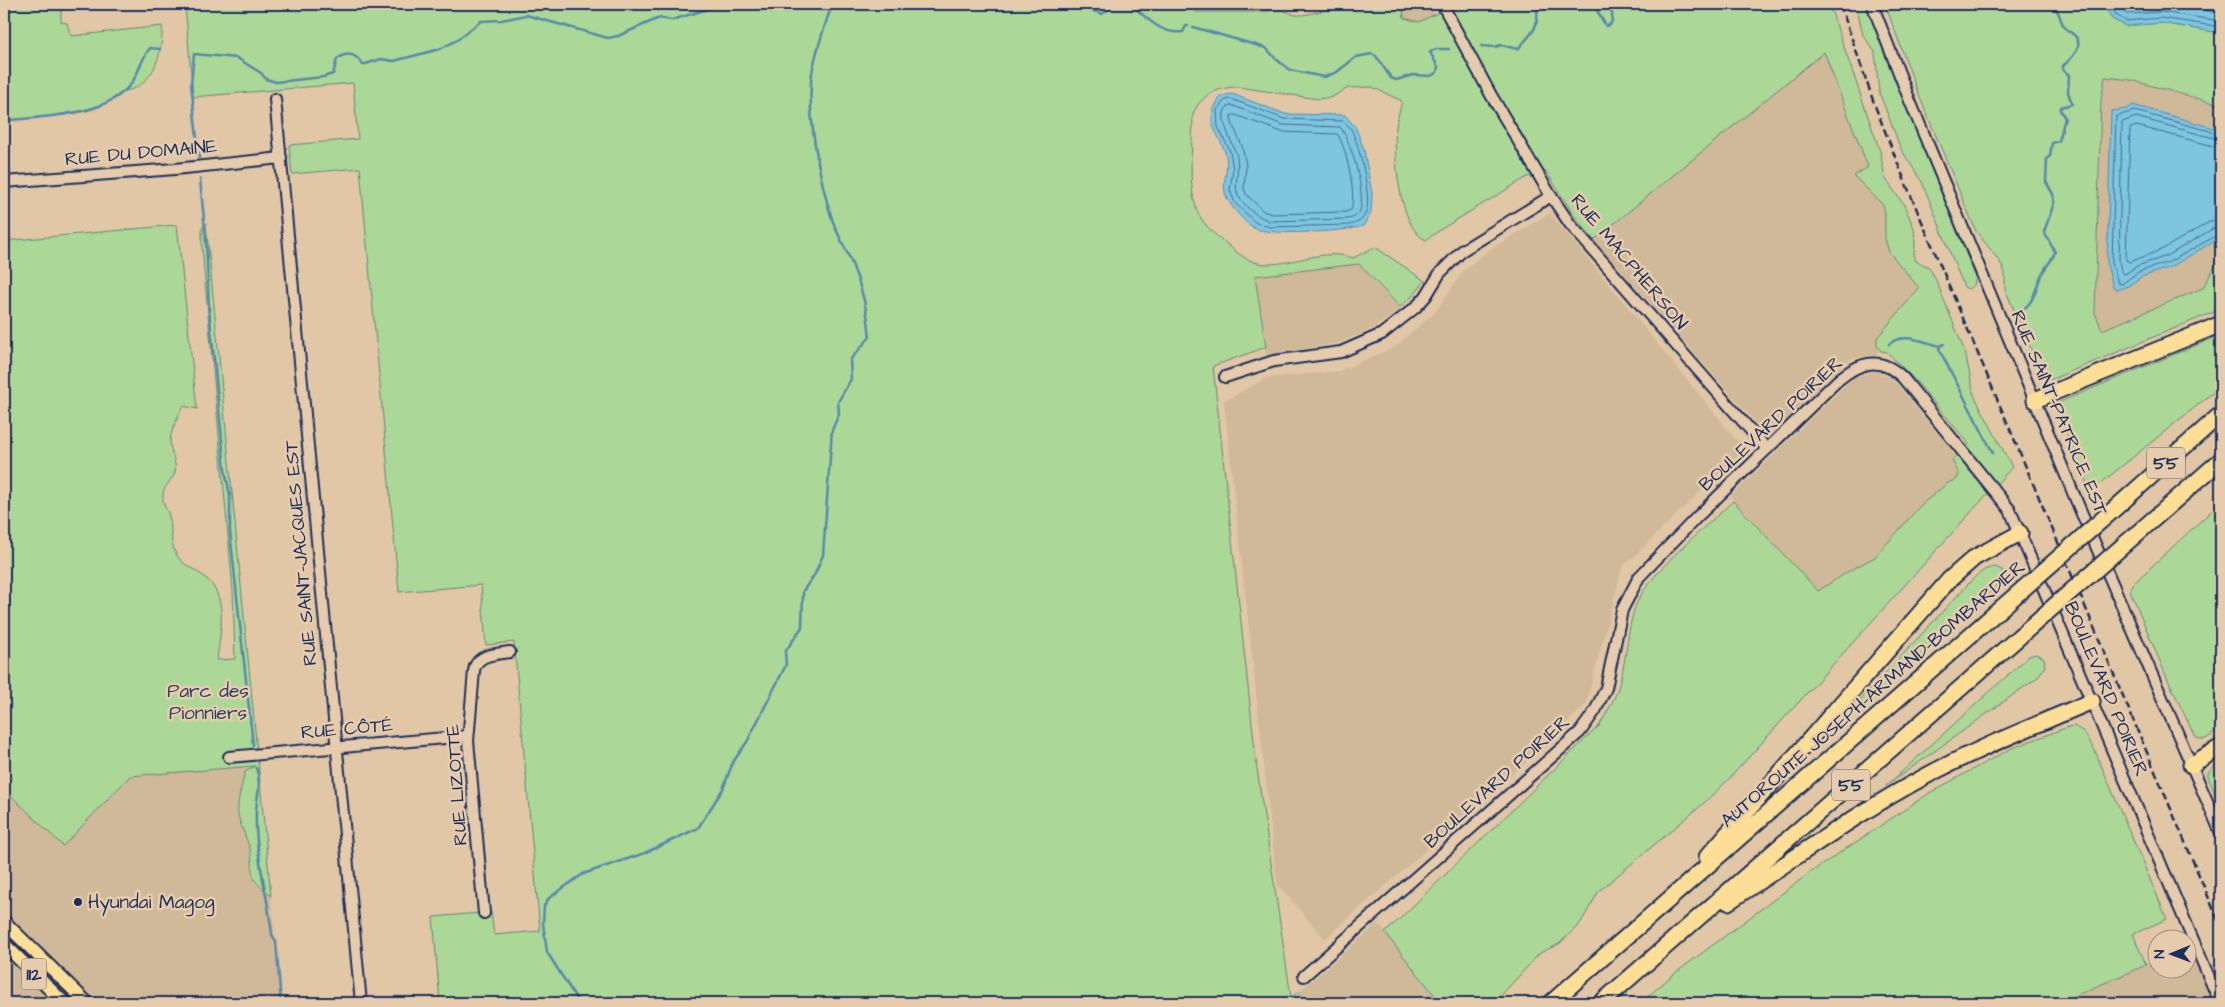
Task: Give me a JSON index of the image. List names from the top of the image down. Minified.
{"streets":{"highway":["55","AUTOROUTE JOSEPH-ARMAND-BOMBARDIER"],"main road":["112"],"street":["RUE DU DOMAINE","RUE MACPHERSON","RUE SAINT-PATRICE EST","BOULEVARD POIRIER","RUE SAINT-JACQUES EST","RUE CÔTÉ","RUE LIZOTTE"]},"crossings":[["RUE DU DOMAINE","RUE SAINT-JACQUES EST"],["RUE MACPHERSON","BOULEVARD POIRIER"],["RUE SAINT-JACQUES EST","RUE CÔTÉ"],["RUE CÔTÉ","RUE LIZOTTE"]],"parks":["Parc des Pionniers"],"places":["Hyundai Magog"],"north":"left"}
